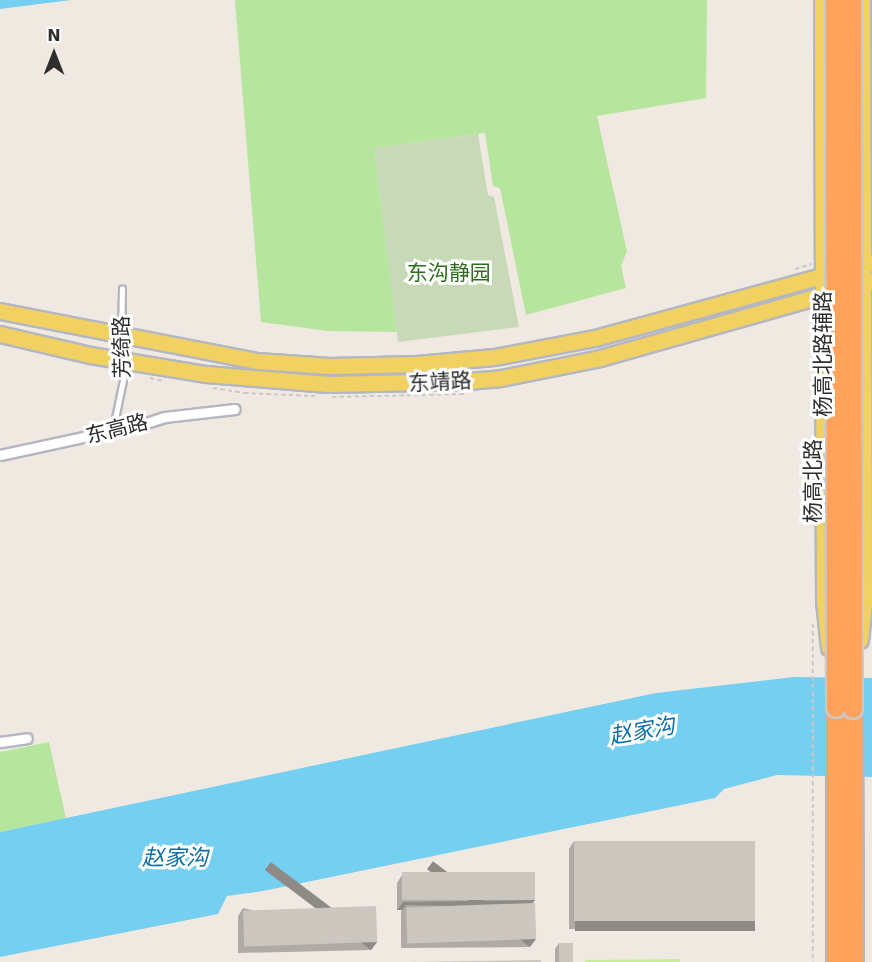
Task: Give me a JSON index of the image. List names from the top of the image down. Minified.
{"streets":{"highway":["杨高北路"],"main road":["杨高北路辅路","东靖路"],"street":["东高路"],"lane":["芳绮路"]},"crossings":[["芳绮路","东靖路"],["芳绮路","东高路"],["杨高北路辅路","东靖路"],["杨高北路辅路","杨高北路"]],"water":["赵家沟"],"parks":["东沟静园"],"north":"top"}
